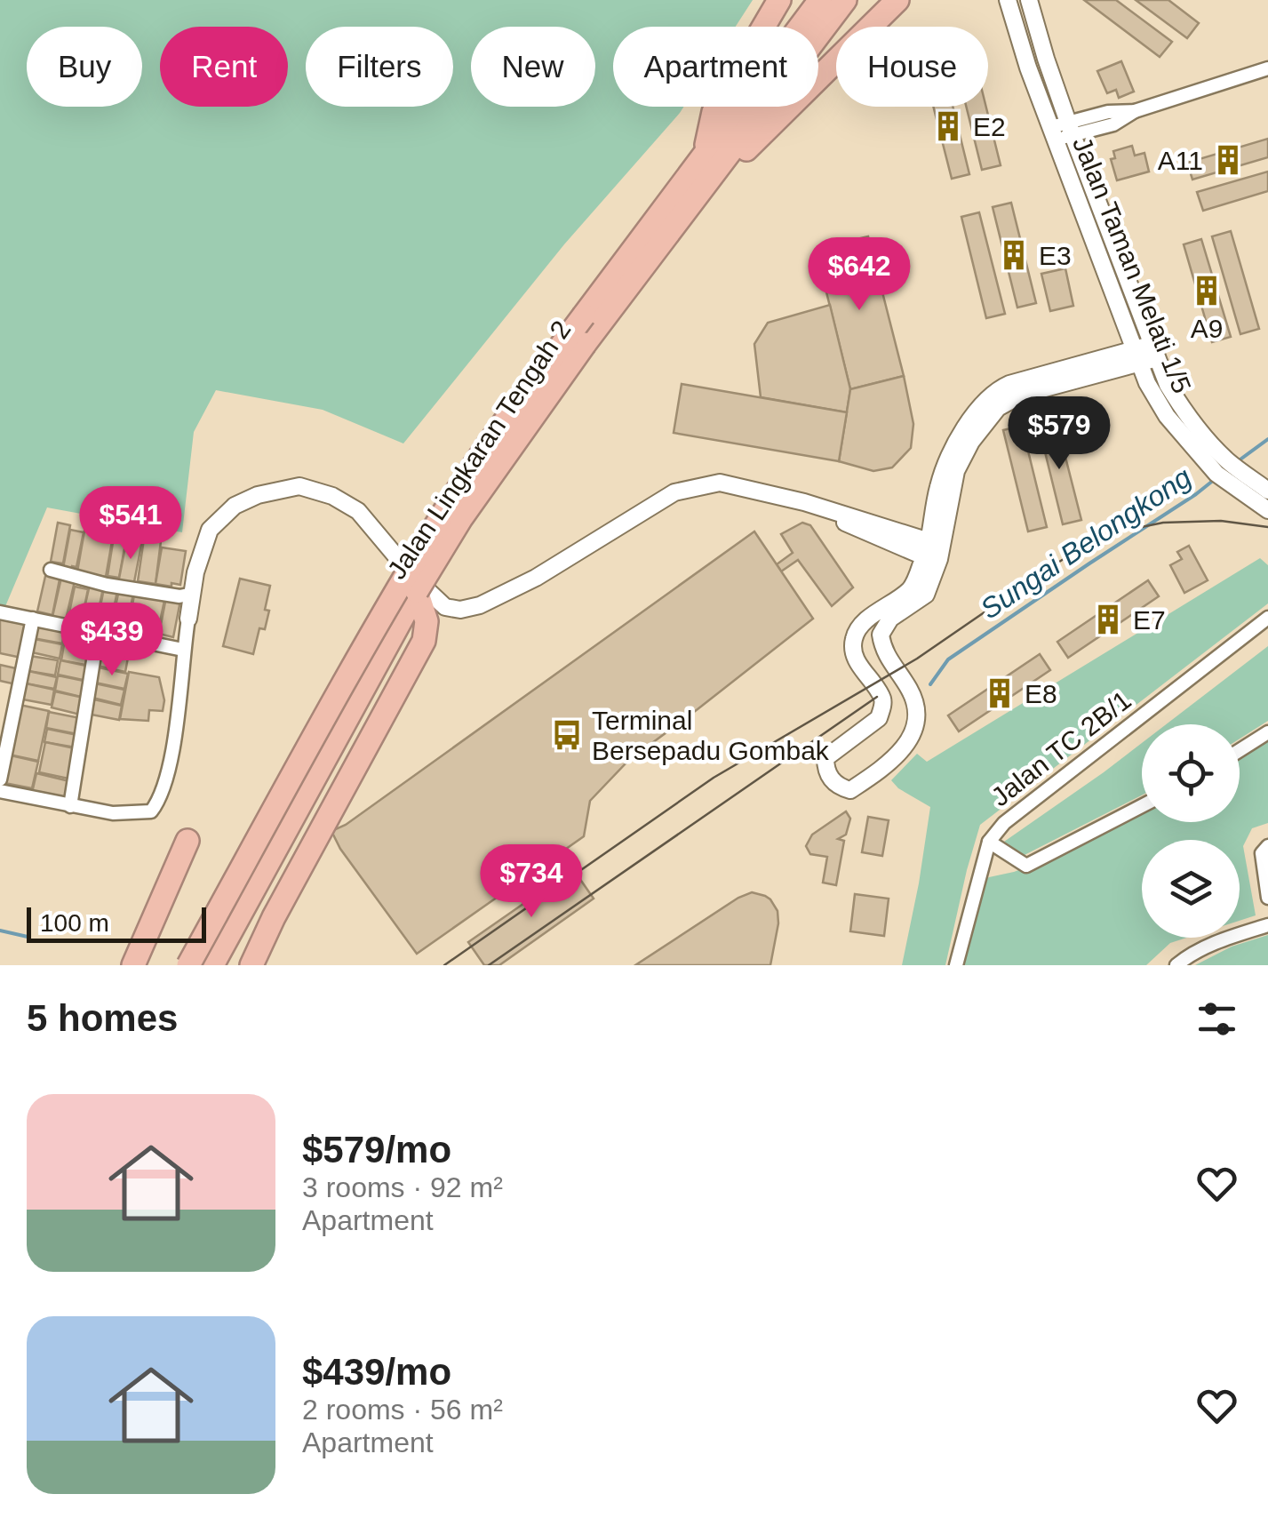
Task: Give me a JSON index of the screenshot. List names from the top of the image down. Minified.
{"streets":{"highway":["Jalan Lingkaran Tengah 2"],"street":["Jalan Taman Melati 1/5","Jalan TC 2B/1"]},"water":["Sungai Belongkong"],"places":{"building":["E2","A11","E3","A9","E7","E8"],"bus stop":["Terminal Bersepadu Gombak"]},"scale_bar":"100 m","page":{"chip":["Buy","Rent","Filters","New","Apartment","House"],"price":["$642","$579","$541","$439","$734"],"scale":"100 m","heading":"5 homes","list":[{"name":"$579/mo","note":"3 rooms · 92 m² · Apartment"},{"name":"$439/mo","note":"2 rooms · 56 m² · Apartment"}]}}
